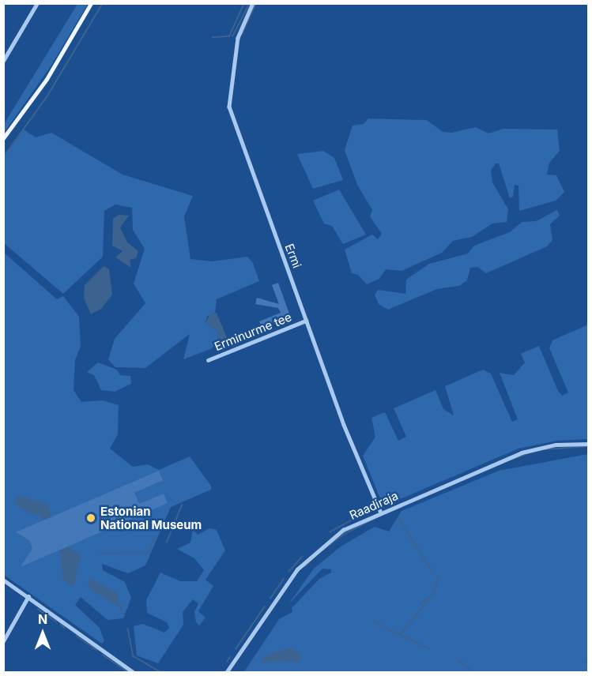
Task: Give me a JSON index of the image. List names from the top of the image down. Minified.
{"streets":{"street":["Ermi","Erminurme tee","Raadiraja"]},"crossings":[["Ermi","Erminurme tee"],["Ermi","Raadiraja"]],"places":["Estonian National Museum"],"north":"top"}
